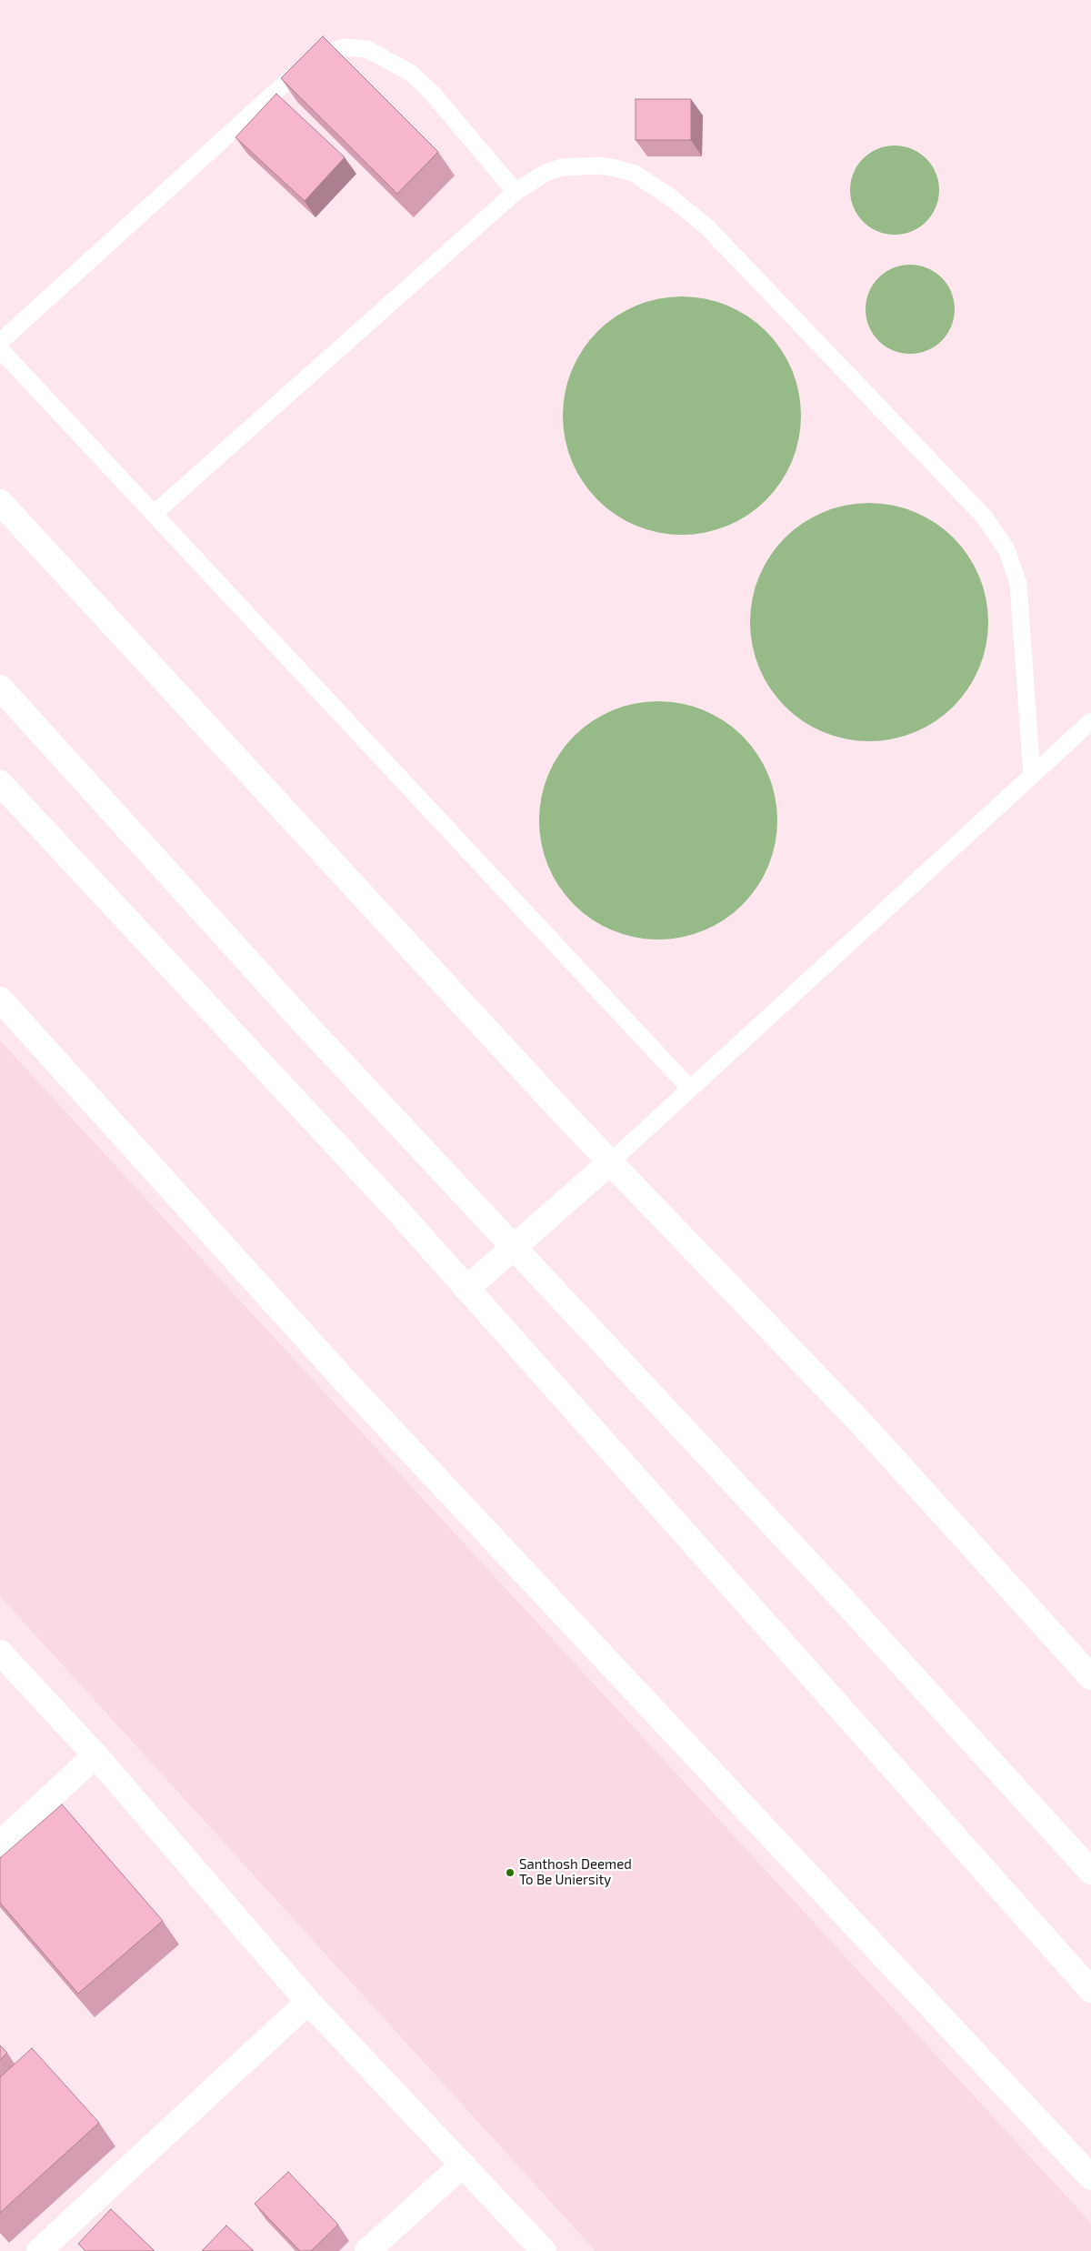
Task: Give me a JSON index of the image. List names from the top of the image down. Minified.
{"places":["Santhosh Deemed To Be Uniersity"]}
